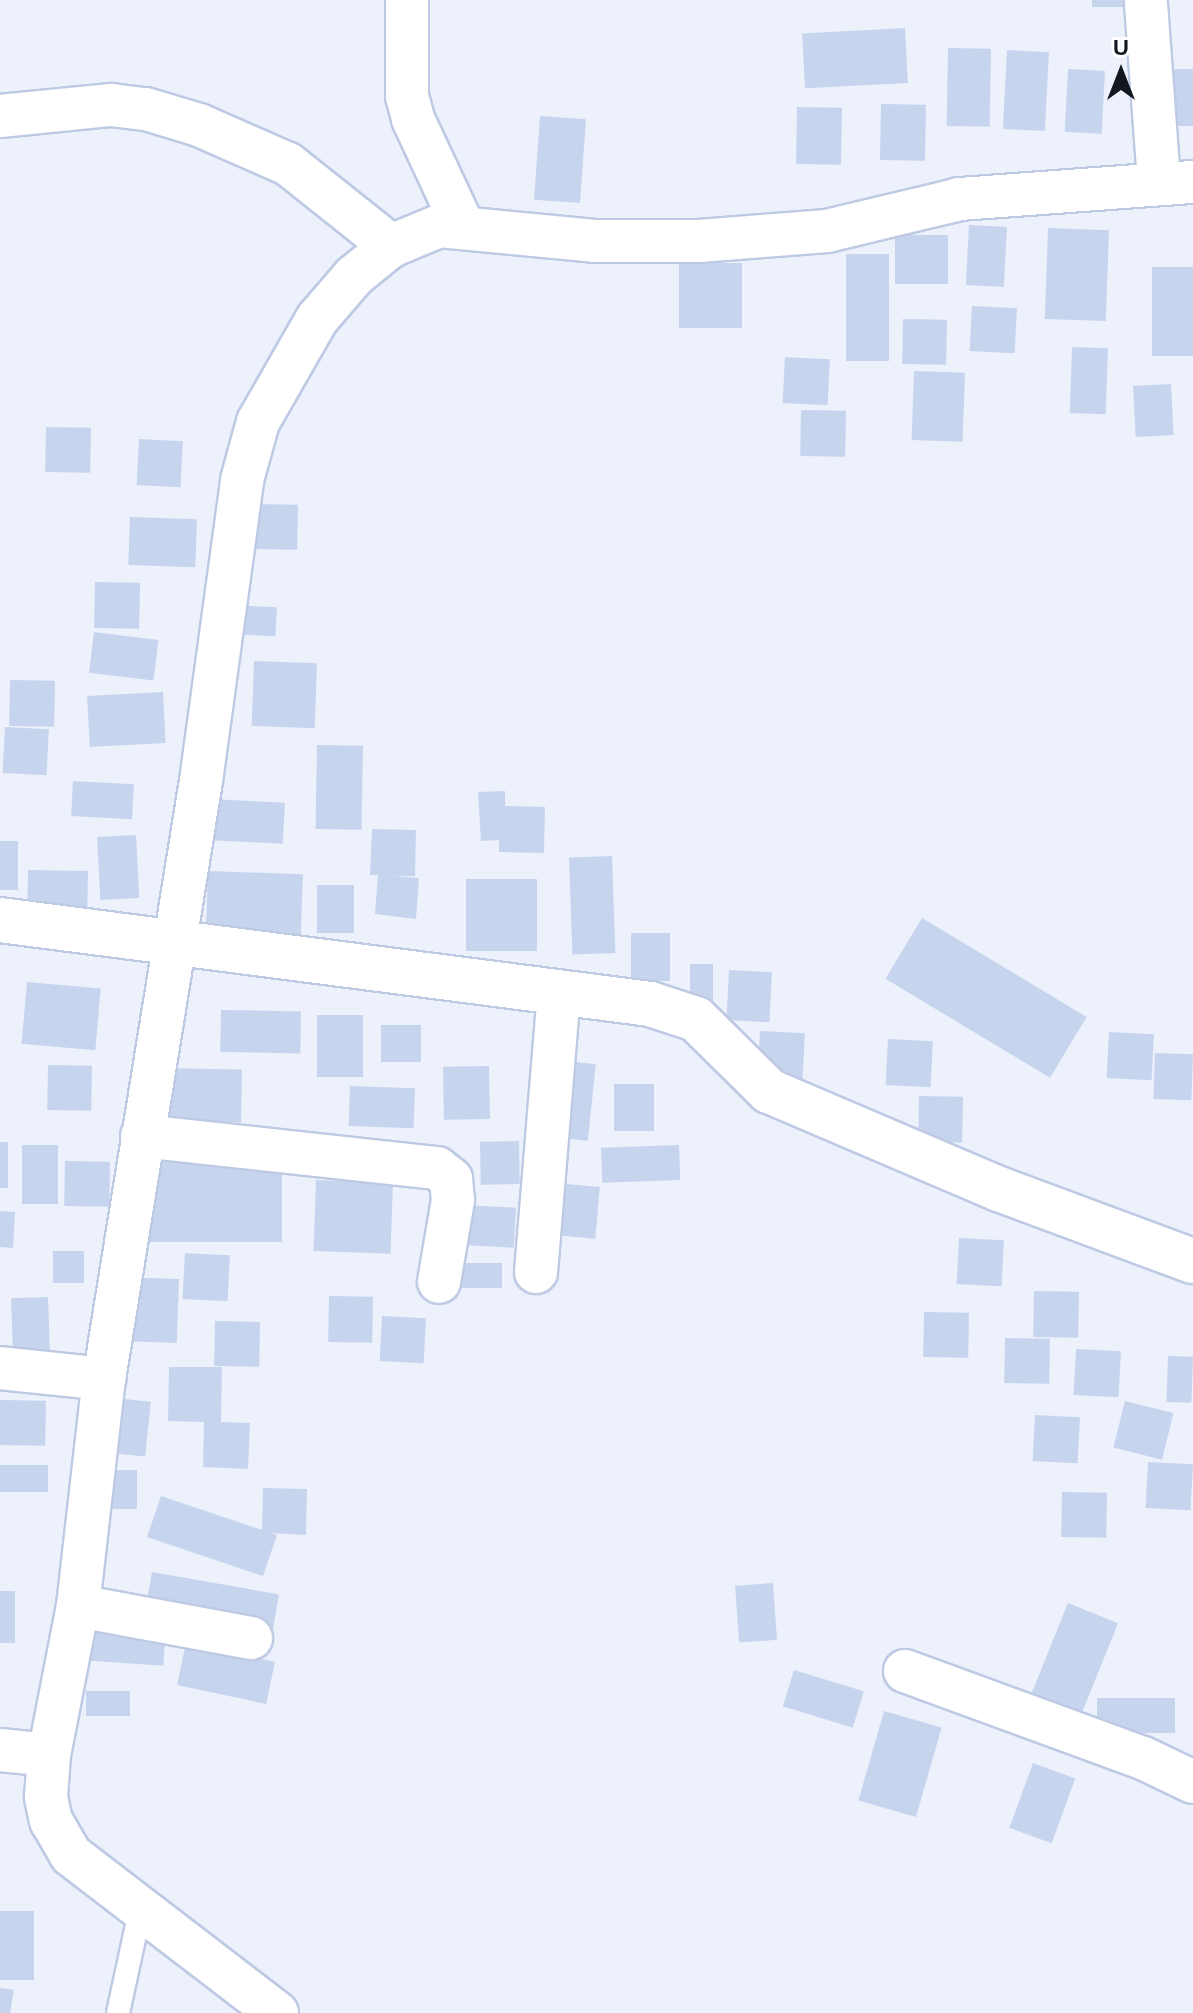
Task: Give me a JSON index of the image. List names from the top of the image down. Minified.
{"north":"top"}
